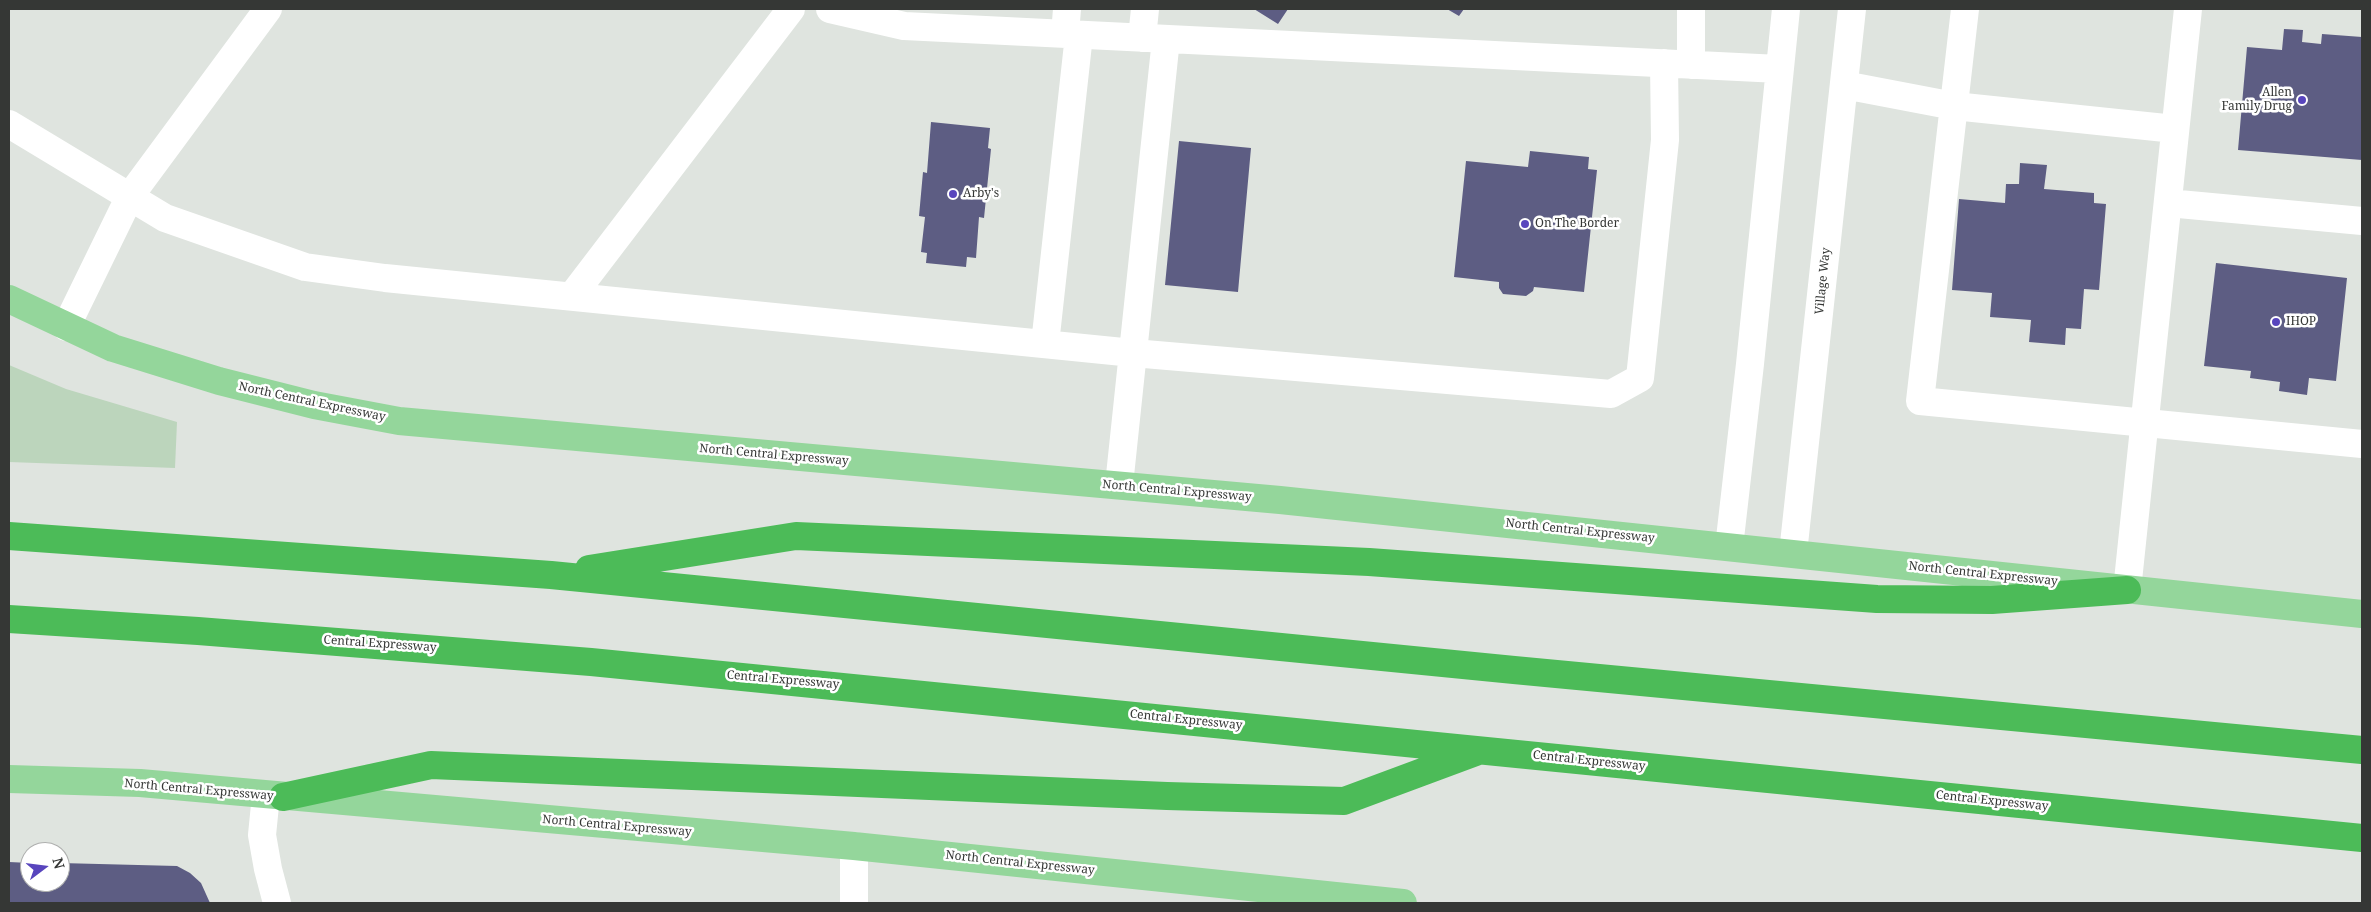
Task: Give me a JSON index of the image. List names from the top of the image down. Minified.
{"streets":{"highway":["Central Expressway"],"main road":["North Central Expressway"],"street":["Village Way"]},"crossings":[["Village Way","North Central Expressway"]],"places":["Allen Family Drug","Arby's","On The Border","IHOP"],"north":"right"}
